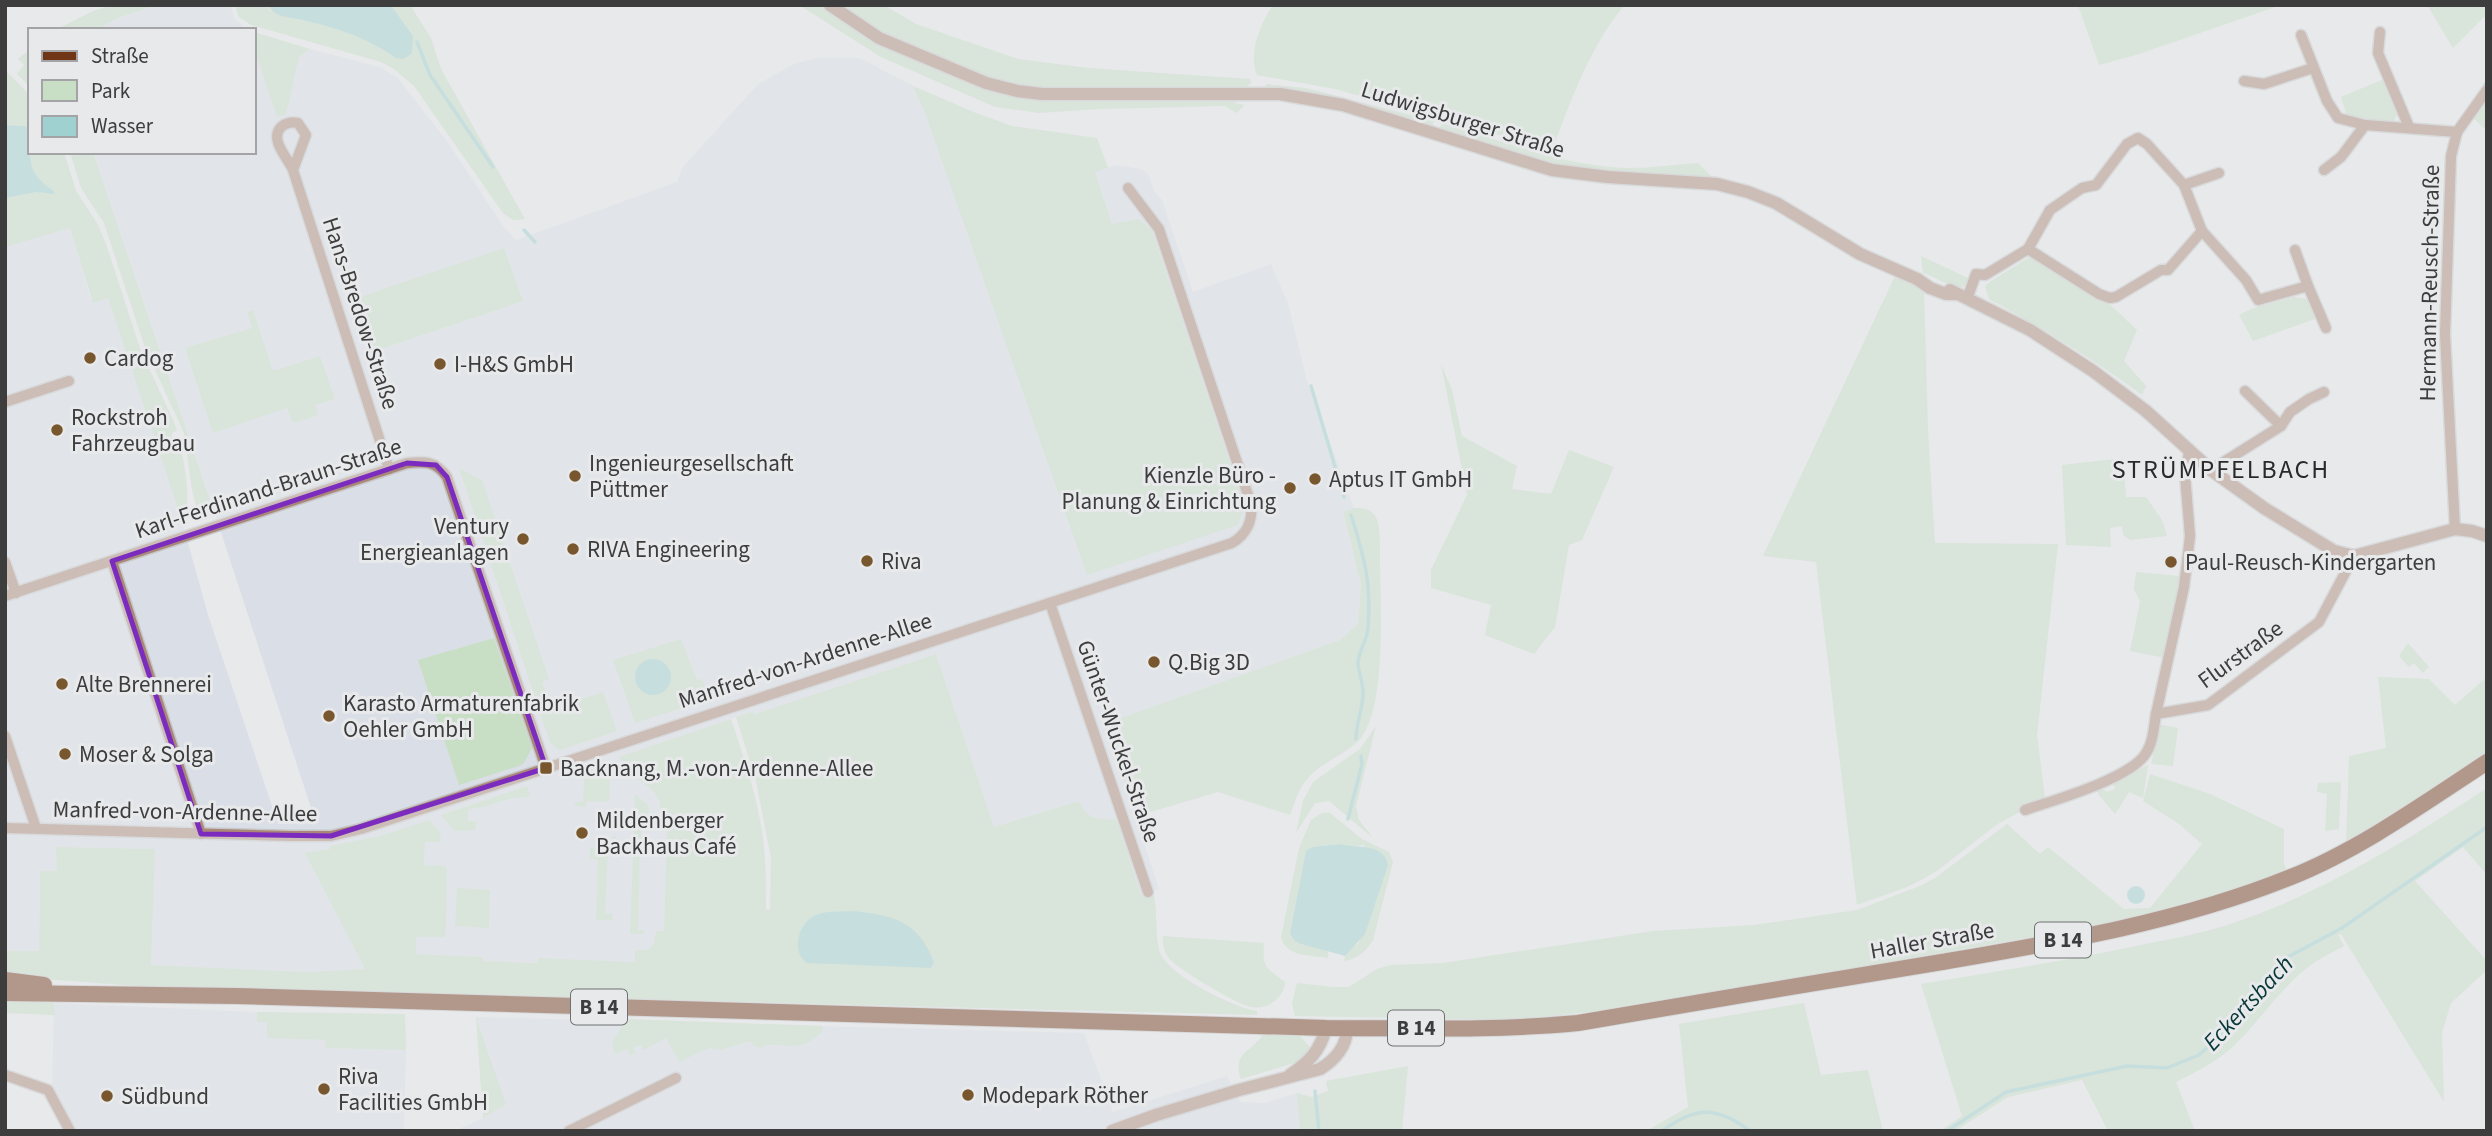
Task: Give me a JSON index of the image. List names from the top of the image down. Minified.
{"streets":{"main road":["Haller Straße","B 14"],"street":["Ludwigsburger Straße","Hermann-Reusch-Straße","Hans-Bredow-Straße","Karl-Ferdinand-Braun-Straße","Flurstraße","Manfred-von-Ardenne-Allee","Günter-Wuckel-Straße"]},"crossings":[["Ludwigsburger Straße","Flurstraße"],["Hans-Bredow-Straße","Karl-Ferdinand-Braun-Straße"],["Karl-Ferdinand-Braun-Straße","Manfred-von-Ardenne-Allee"],["Manfred-von-Ardenne-Allee","Günter-Wuckel-Straße"],["Haller Straße","B 14"]],"districts":["STRÜMPFELBACH"],"water":["Eckertsbach"],"places":{"other":["Cardog","I-H&S GmbH","Rockstroh Fahrzeugbau","Ingenieurgesellschaft Püttmer","Aptus IT GmbH","Kienzle Büro - Planung & Einrichtung","Ventury Energieanlagen","RIVA Engineering","Riva","Paul-Reusch-Kindergarten","Q.Big 3D","Alte Brennerei","Karasto Armaturenfabrik Oehler GmbH","Moser & Solga","Mildenberger Backhaus Café","Riva Facilities GmbH","Modepark Röther","Südbund"],"transit":["Backnang, M.-von-Ardenne-Allee"]},"legend":["Straße","Park","Wasser"]}
